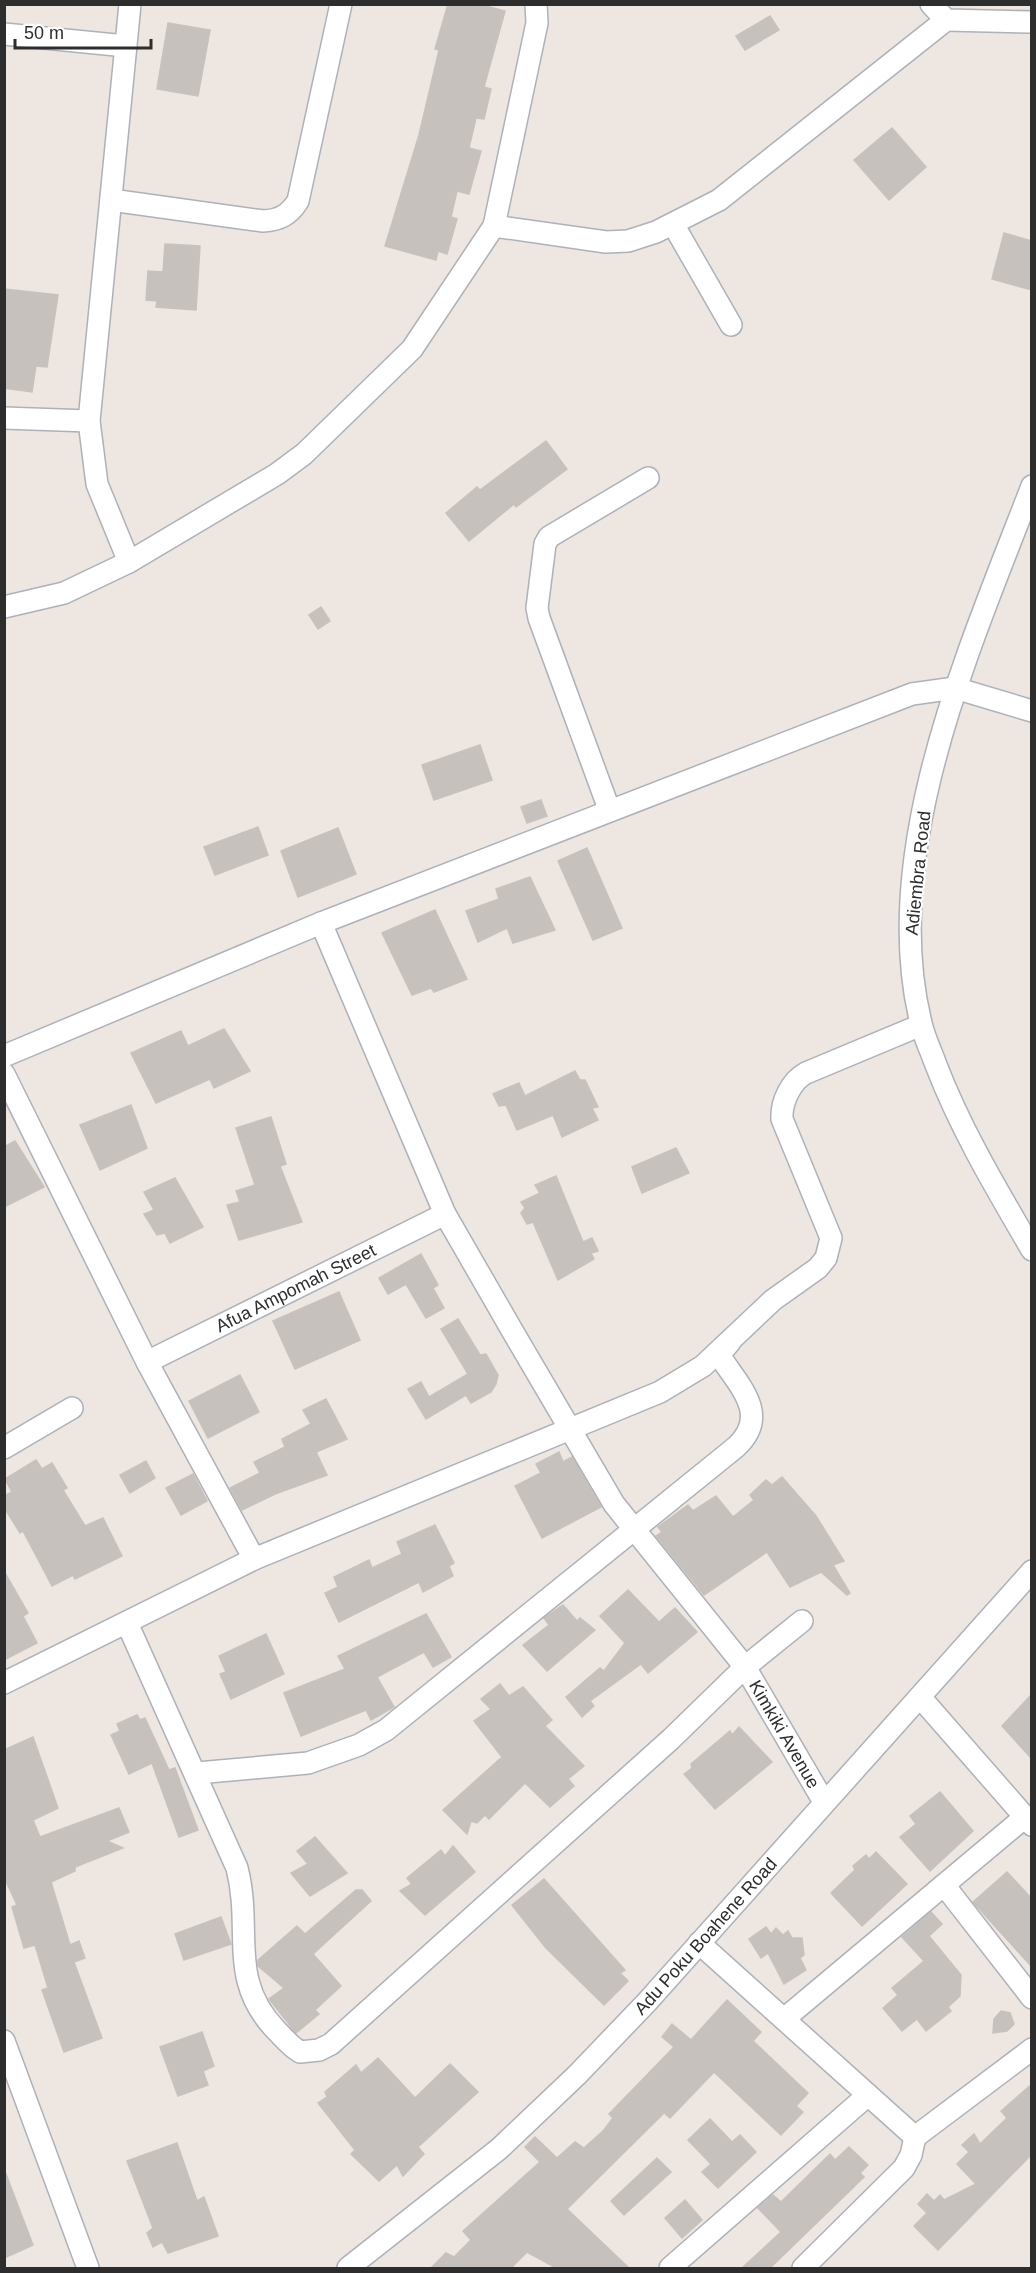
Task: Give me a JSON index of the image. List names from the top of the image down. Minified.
{"streets":{"street":["Adiembra Road","Afua Ampomah Street","Kimkiki Avenue","Adu Poku Boahene Road"]},"crossings":[["Afua Ampomah Street","Kimkiki Avenue"],["Kimkiki Avenue","Adu Poku Boahene Road"]],"scale_bar":"50 m"}
